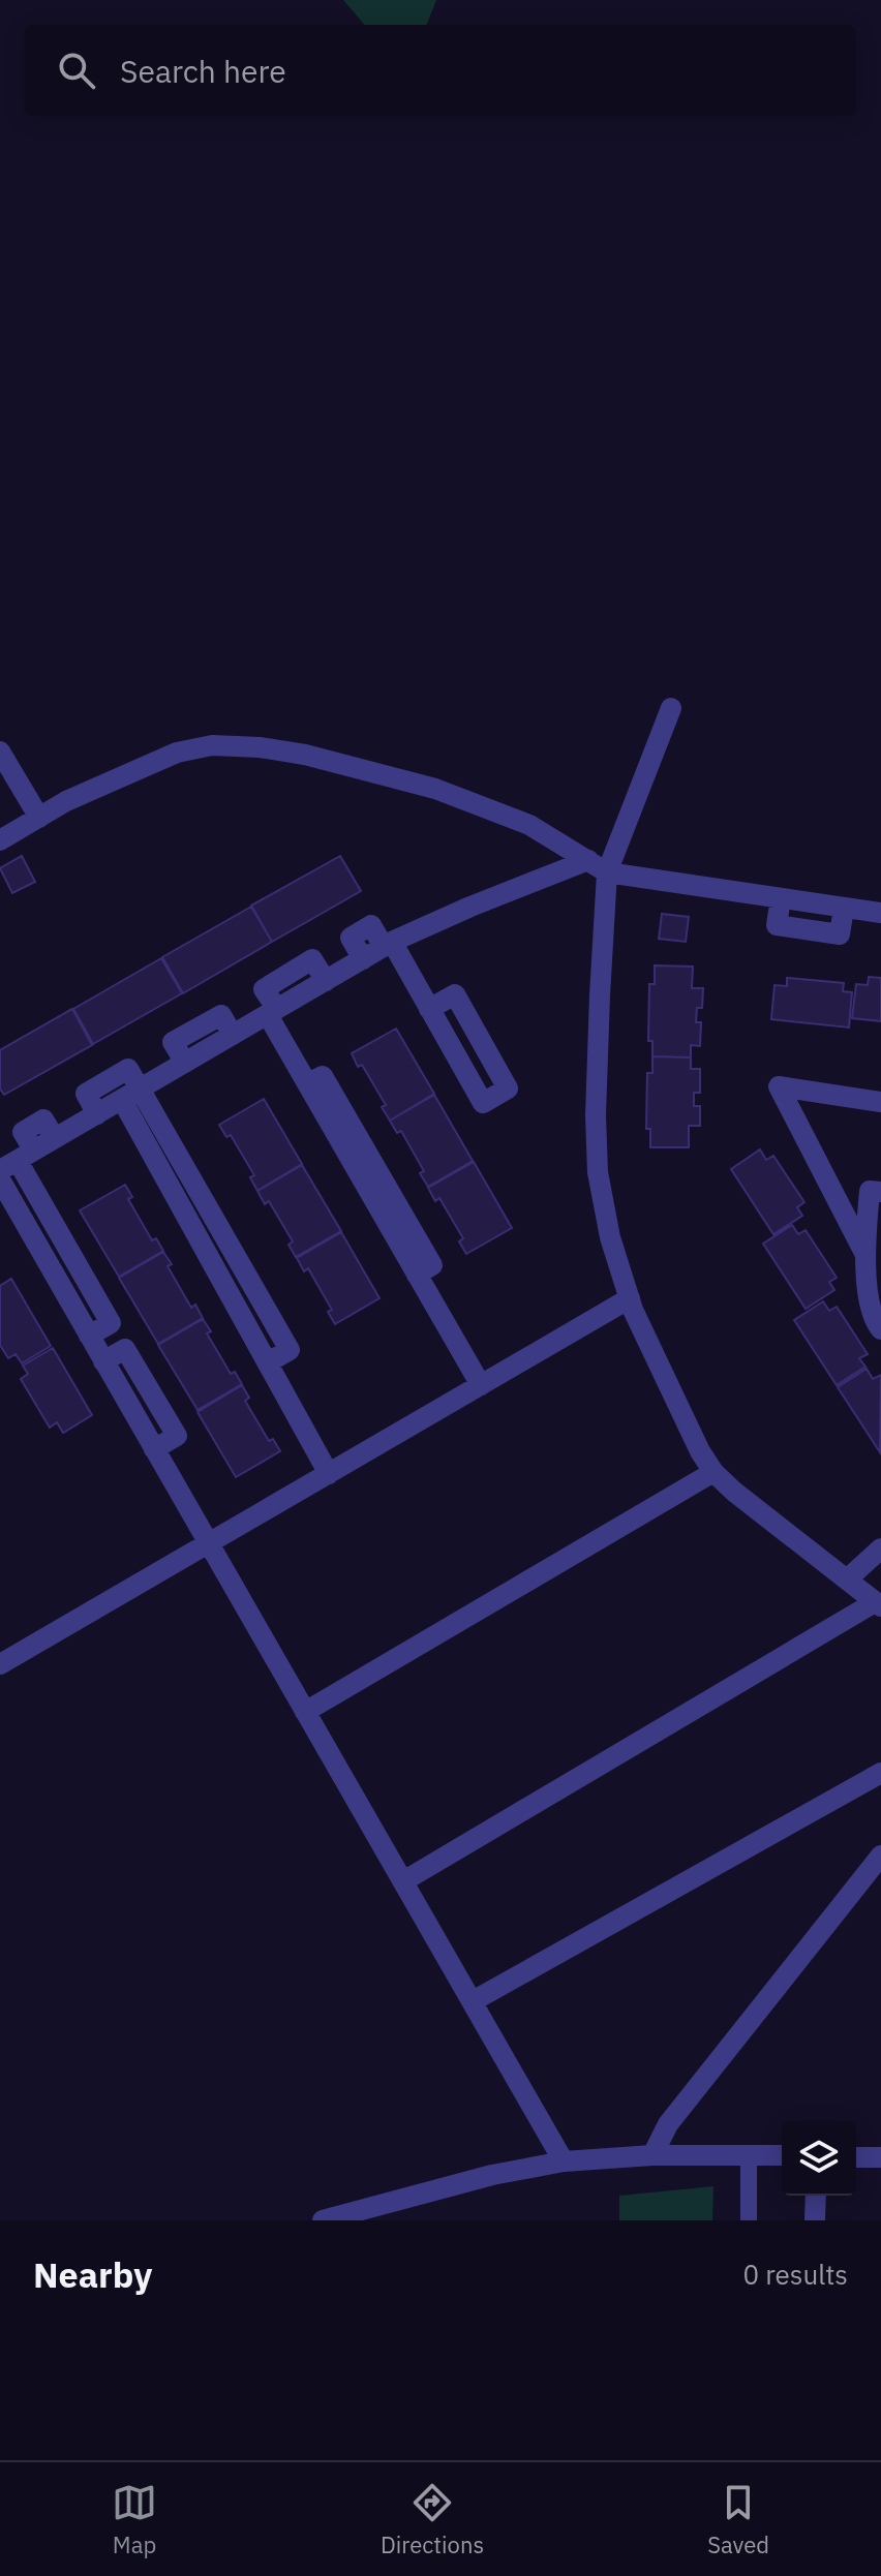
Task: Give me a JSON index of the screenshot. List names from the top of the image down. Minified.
{"page":{"search":"Search here","heading":["Nearby","0 results"],"nav":["Map","Directions","Saved"]}}
